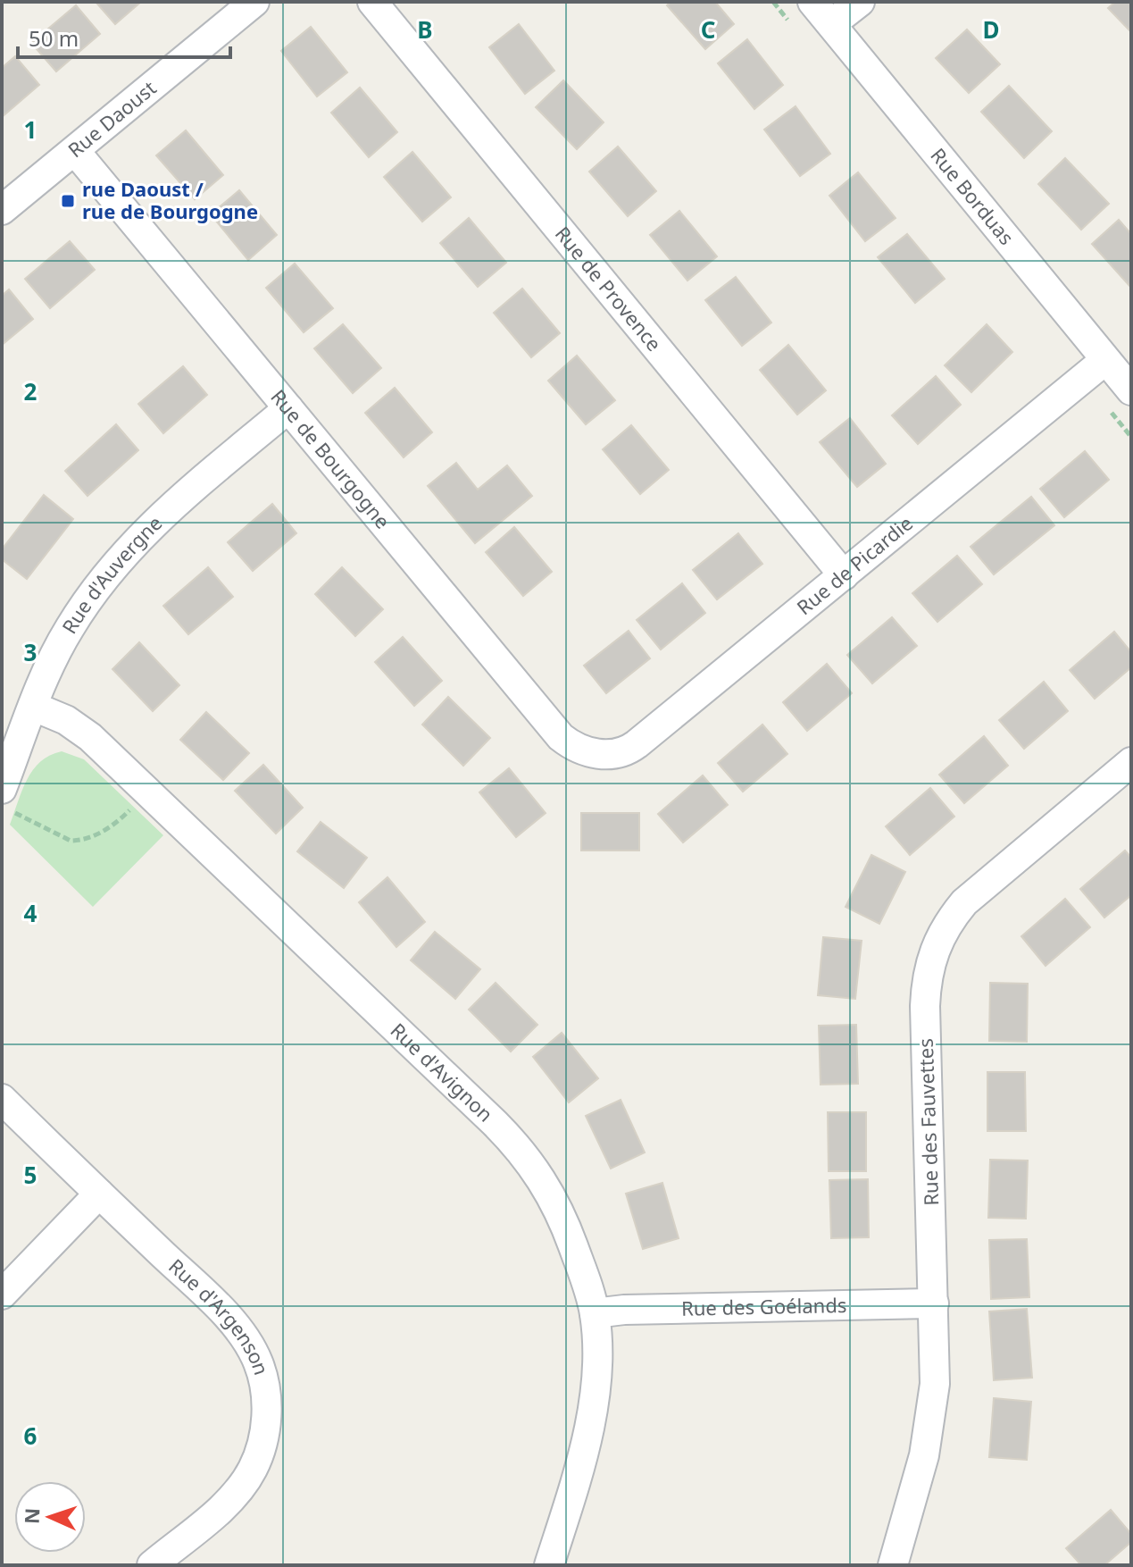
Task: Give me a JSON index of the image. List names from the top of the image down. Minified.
{"streets":{"street":["Rue Daoust","Rue Borduas","Rue de Provence","Rue de Bourgogne","Rue de Picardie","Rue d'Auvergne","Rue d'Avignon","Rue des Fauvettes","Rue des Goélands","Rue d'Argenson"]},"crossings":[["Rue Daoust","Rue de Bourgogne"],["Rue Borduas","Rue de Picardie"],["Rue de Provence","Rue de Picardie"],["Rue de Bourgogne","Rue de Picardie"],["Rue de Bourgogne","Rue d'Auvergne"],["Rue d'Auvergne","Rue d'Avignon"],["Rue d'Avignon","Rue des Goélands"],["Rue des Fauvettes","Rue des Goélands"]],"places":{"transit":["rue Daoust / rue de Bourgogne"]},"scale_bar":"50 m","north":"left","grid":{"columns":["B","C","D"],"rows":["1","2","3","4","5","6"]}}
